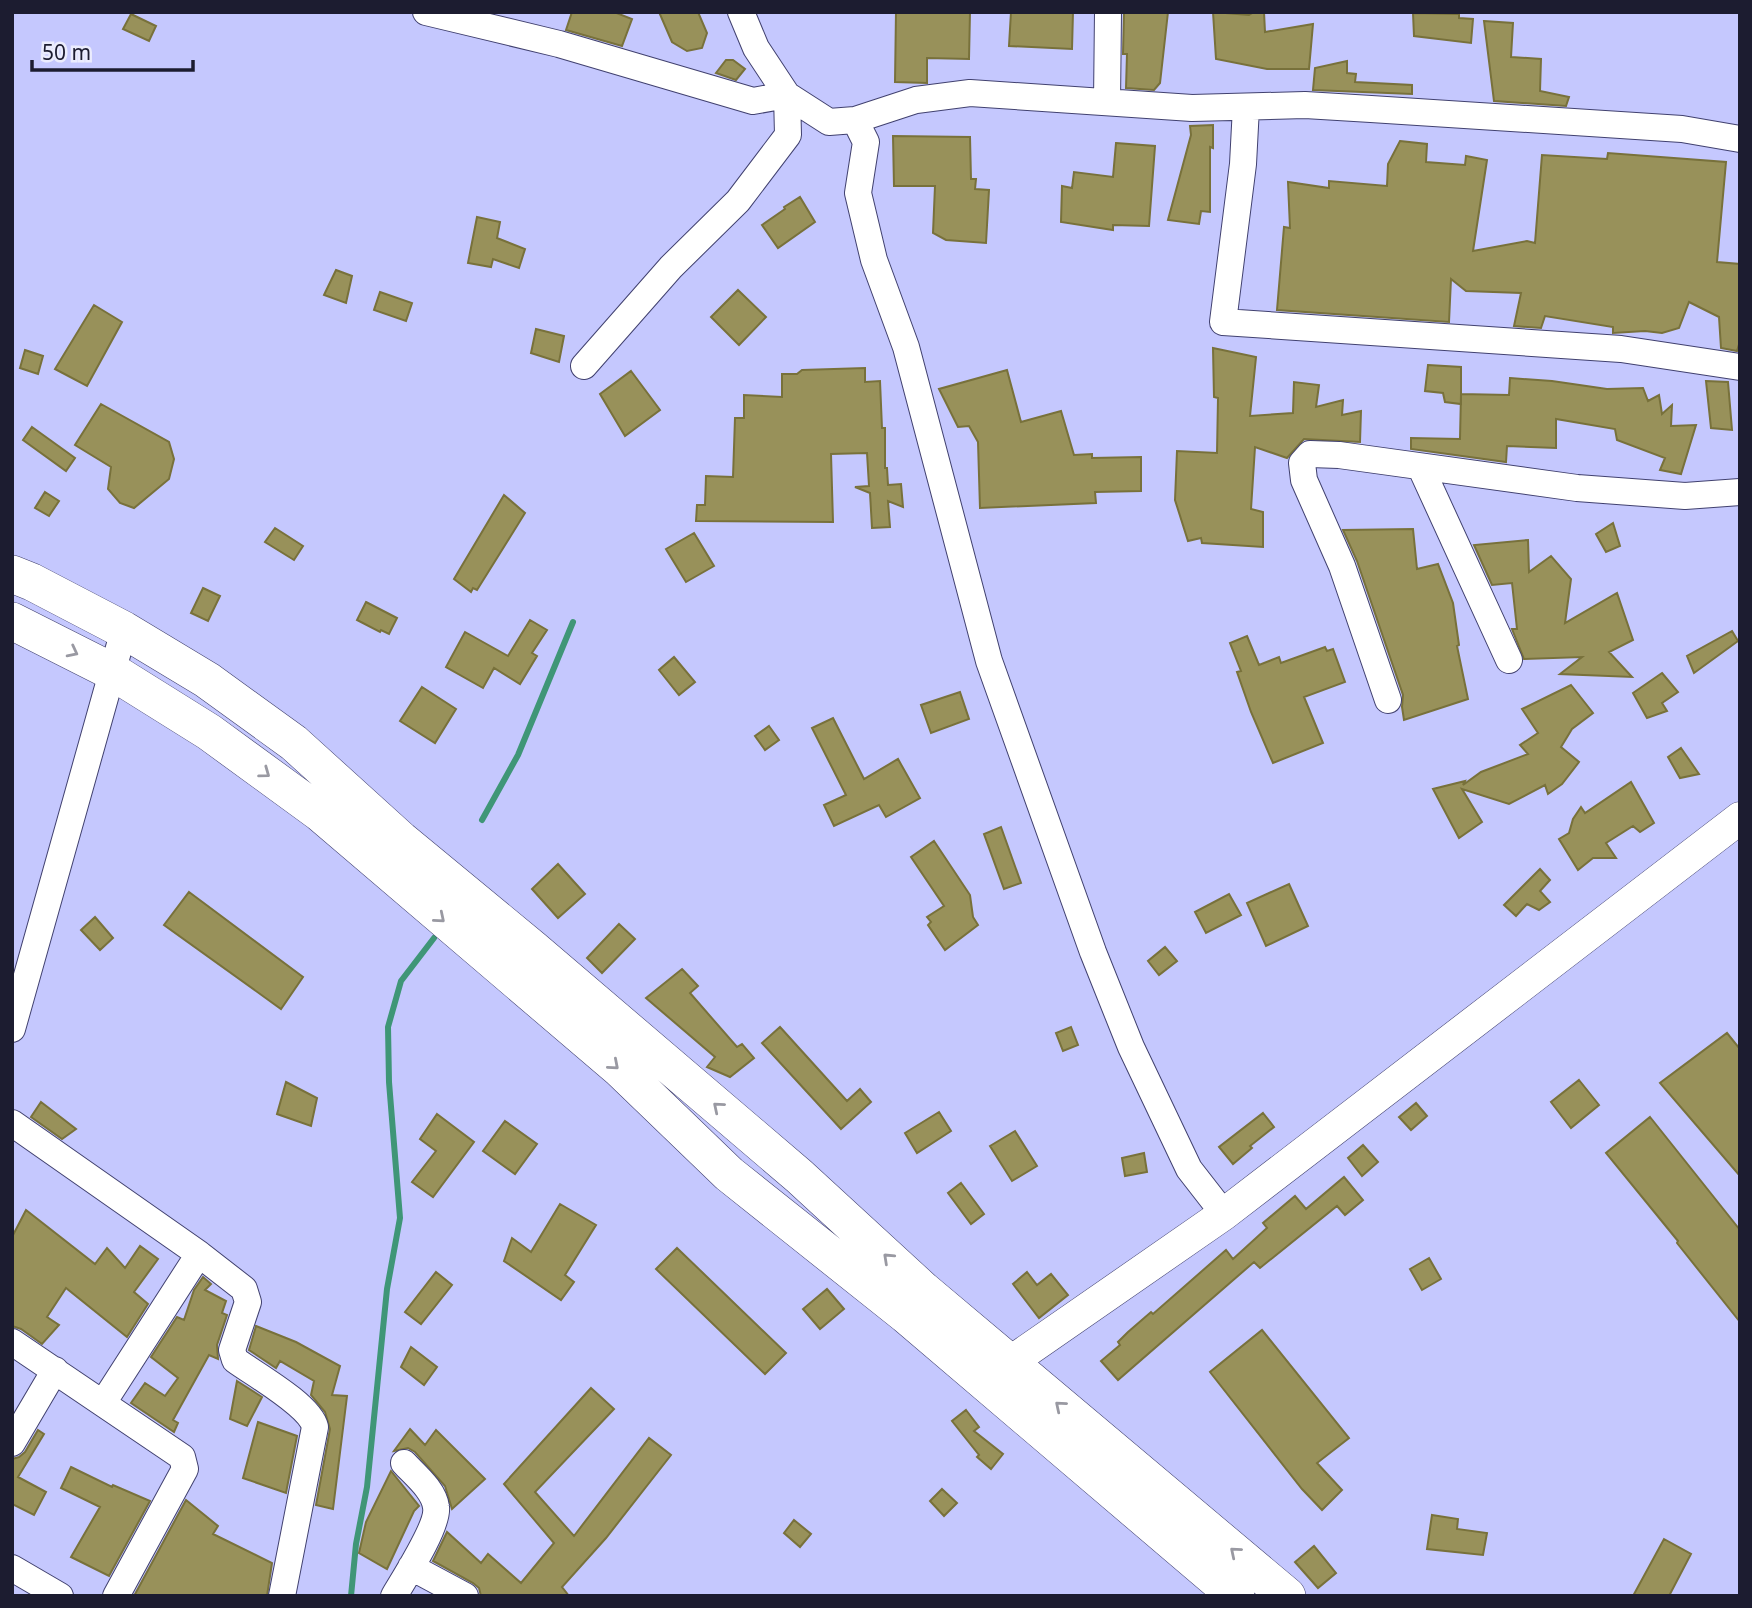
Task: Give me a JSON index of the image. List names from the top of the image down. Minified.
{"scale_bar":"50 m"}
